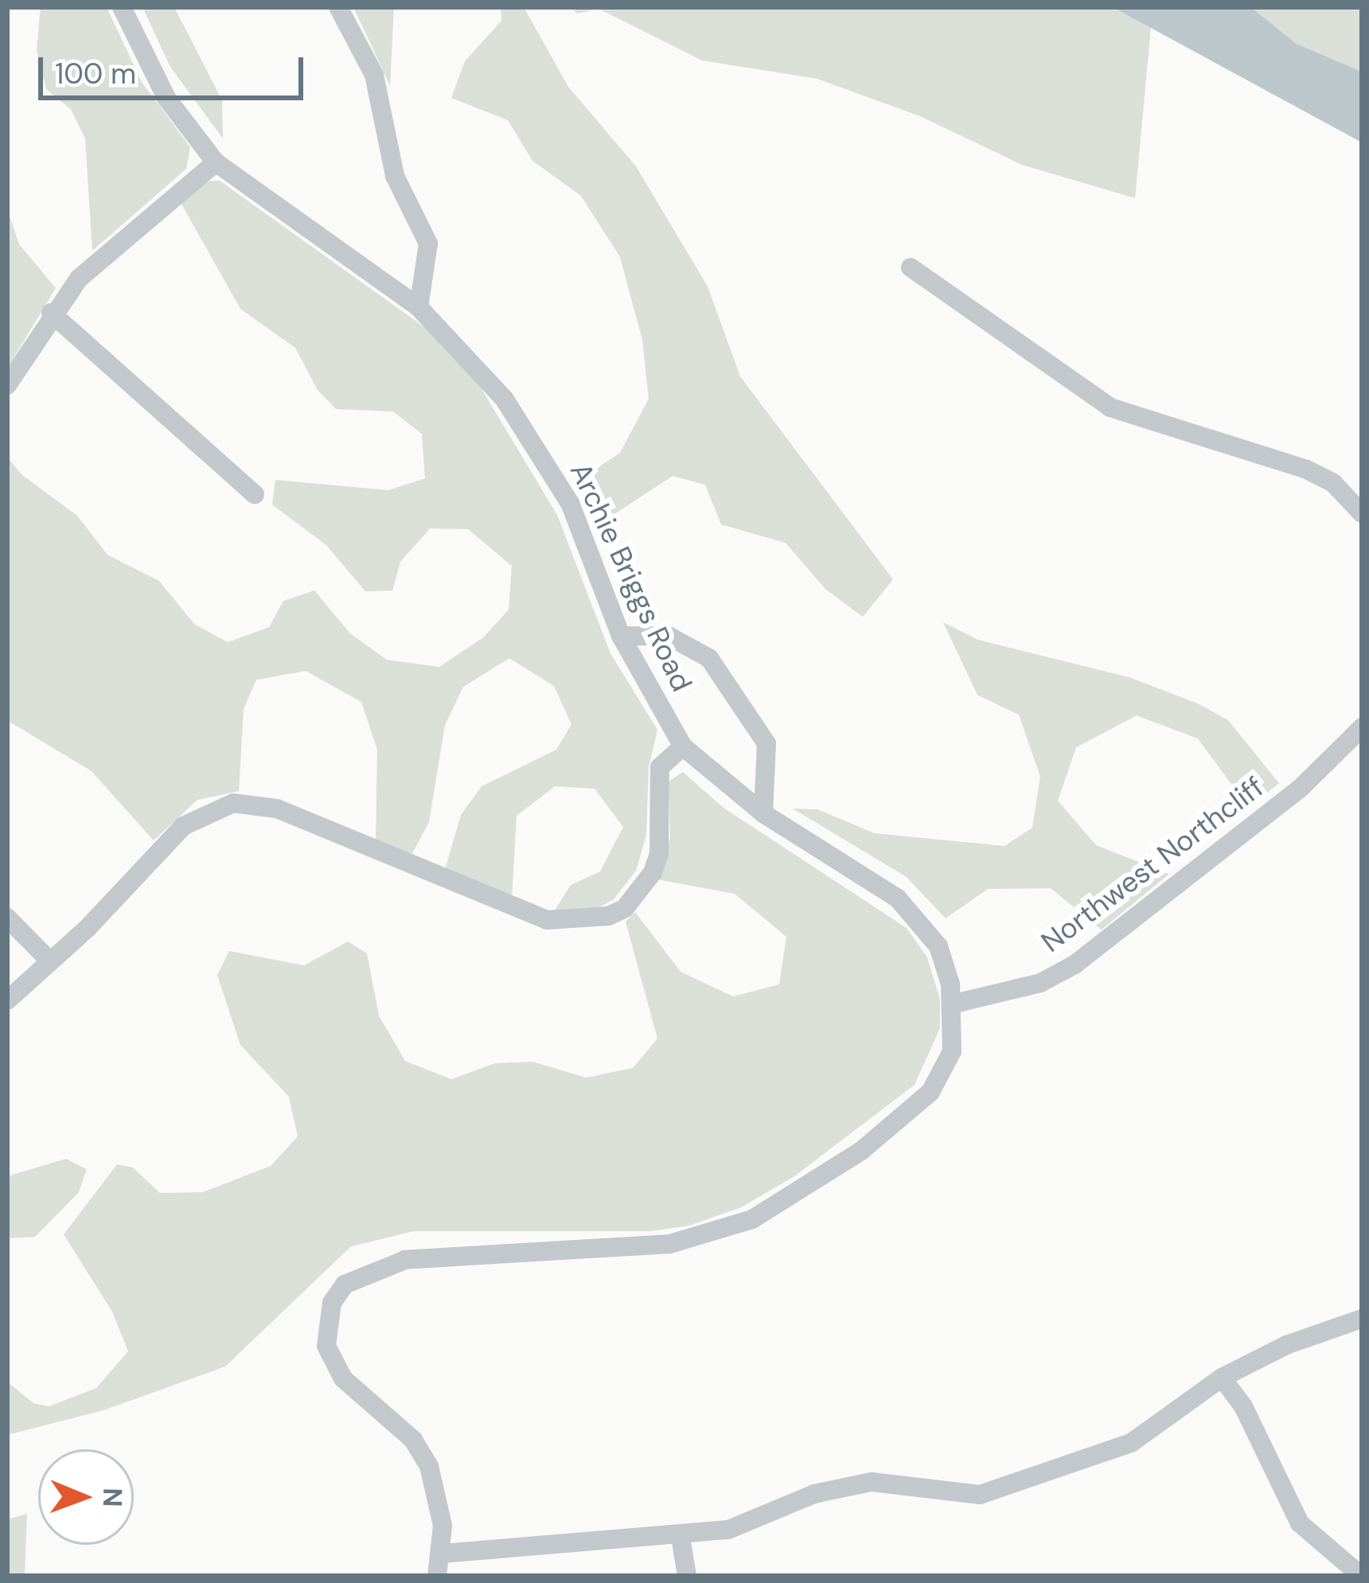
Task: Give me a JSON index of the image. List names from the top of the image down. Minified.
{"streets":{"street":["Archie Briggs Road","Northwest Northcliff"]},"crossings":[["Archie Briggs Road","Northwest Northcliff"]],"scale_bar":"100 m","north":"right"}
